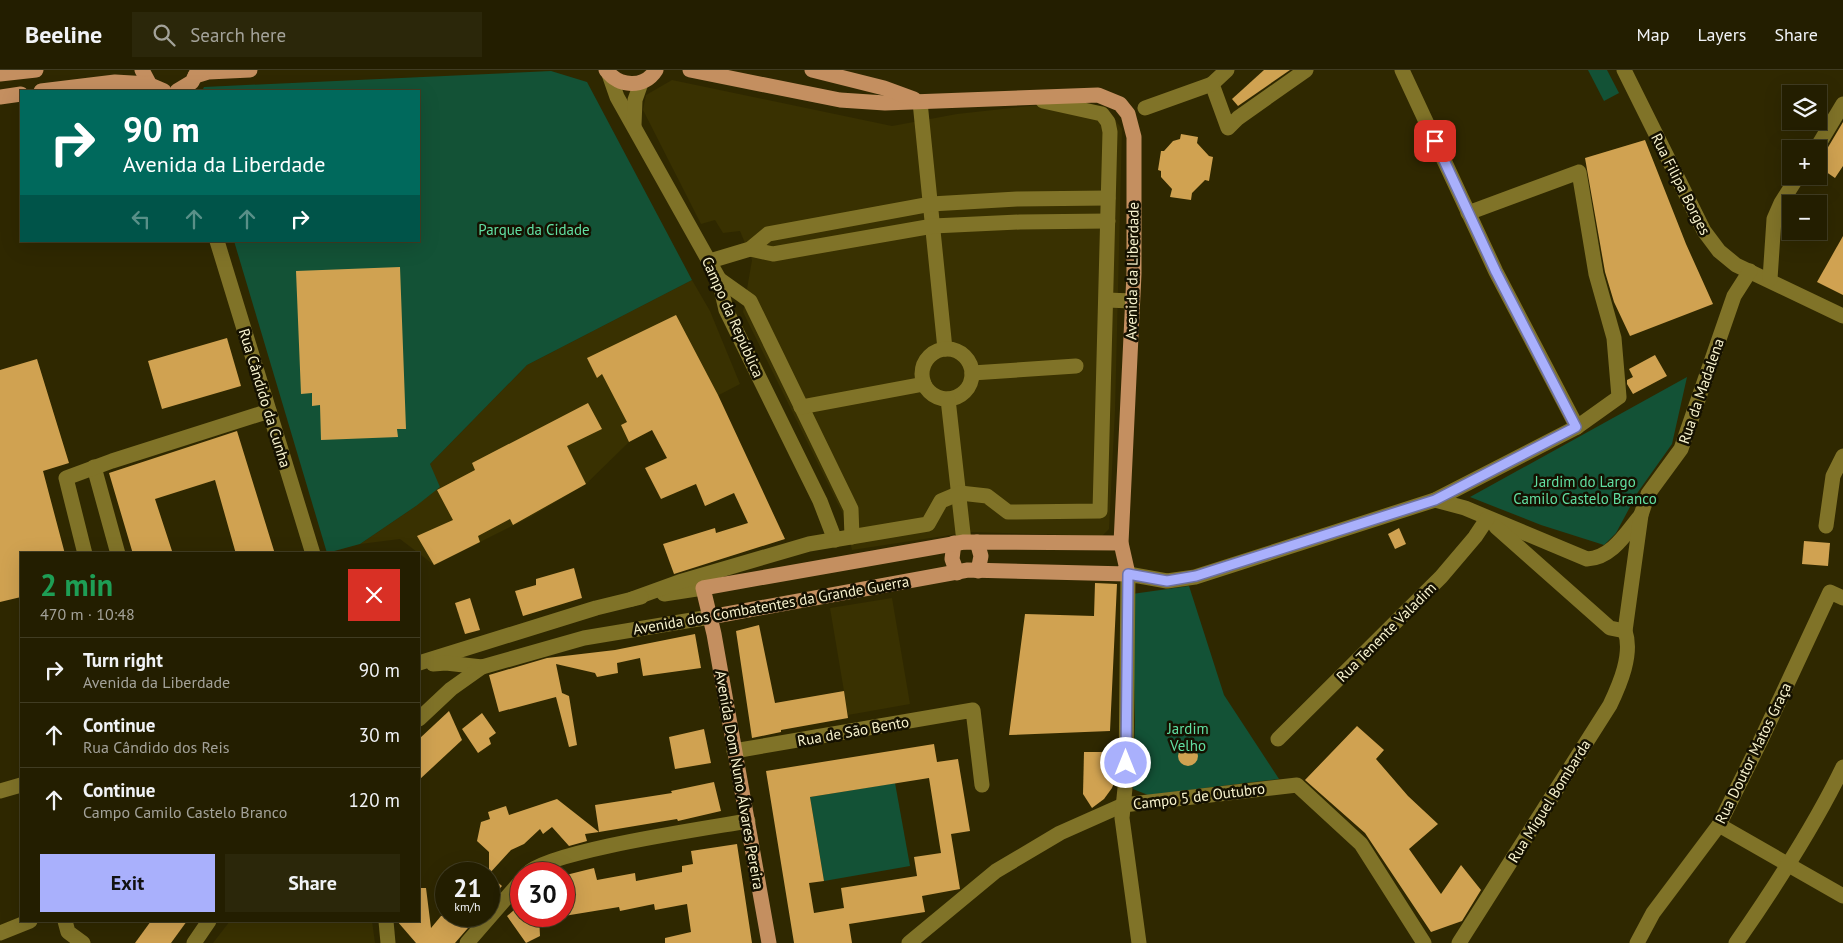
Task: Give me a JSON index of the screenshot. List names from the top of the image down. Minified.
{"streets":{"main road":["Avenida da Liberdade","Avenida dos Combatentes da Grande Guerra","Avenida Dom Nuno Álvares Pereira"],"street":["Rua Filipa Borges","Campo da República","Rua da Madalena","Rua Cândido da Cunha","Rua Tenente Valadim","Rua de São Bento","Rua Doutor Matos Graça","Campo 5 de Outubro","Rua Miguel Bombarda"]},"crossings":[["Rua Filipa Borges","Rua da Madalena"],["Avenida da Liberdade","Avenida dos Combatentes da Grande Guerra"],["Avenida da Liberdade","Campo 5 de Outubro"],["Rua da Madalena","Rua Miguel Bombarda"],["Avenida dos Combatentes da Grande Guerra","Avenida Dom Nuno Álvares Pereira"],["Avenida dos Combatentes da Grande Guerra","Campo 5 de Outubro"],["Rua de São Bento","Avenida Dom Nuno Álvares Pereira"]],"parks":["Parque da Cidade","Jardim do Largo Camilo Castelo Branco","Jardim Velho"],"page":{"header":"Beeline","search":"Search here","nav":["Map","Layers","Share"],"map_buttons":["+","−"],"turn":["90 m","Avenida da Liberdade"],"heading":["2 min","470 m · 10:48"],"list":[{"name":"Turn right","note":"Avenida da Liberdade","value":"90 m"},{"name":"Continue","note":"Rua Cândido dos Reis","value":"30 m"},{"name":"Continue","note":"Campo Camilo Castelo Branco","value":"120 m"}],"buttons":["Exit","Share"],"speed":"21 km/h","limit":"30"}}
